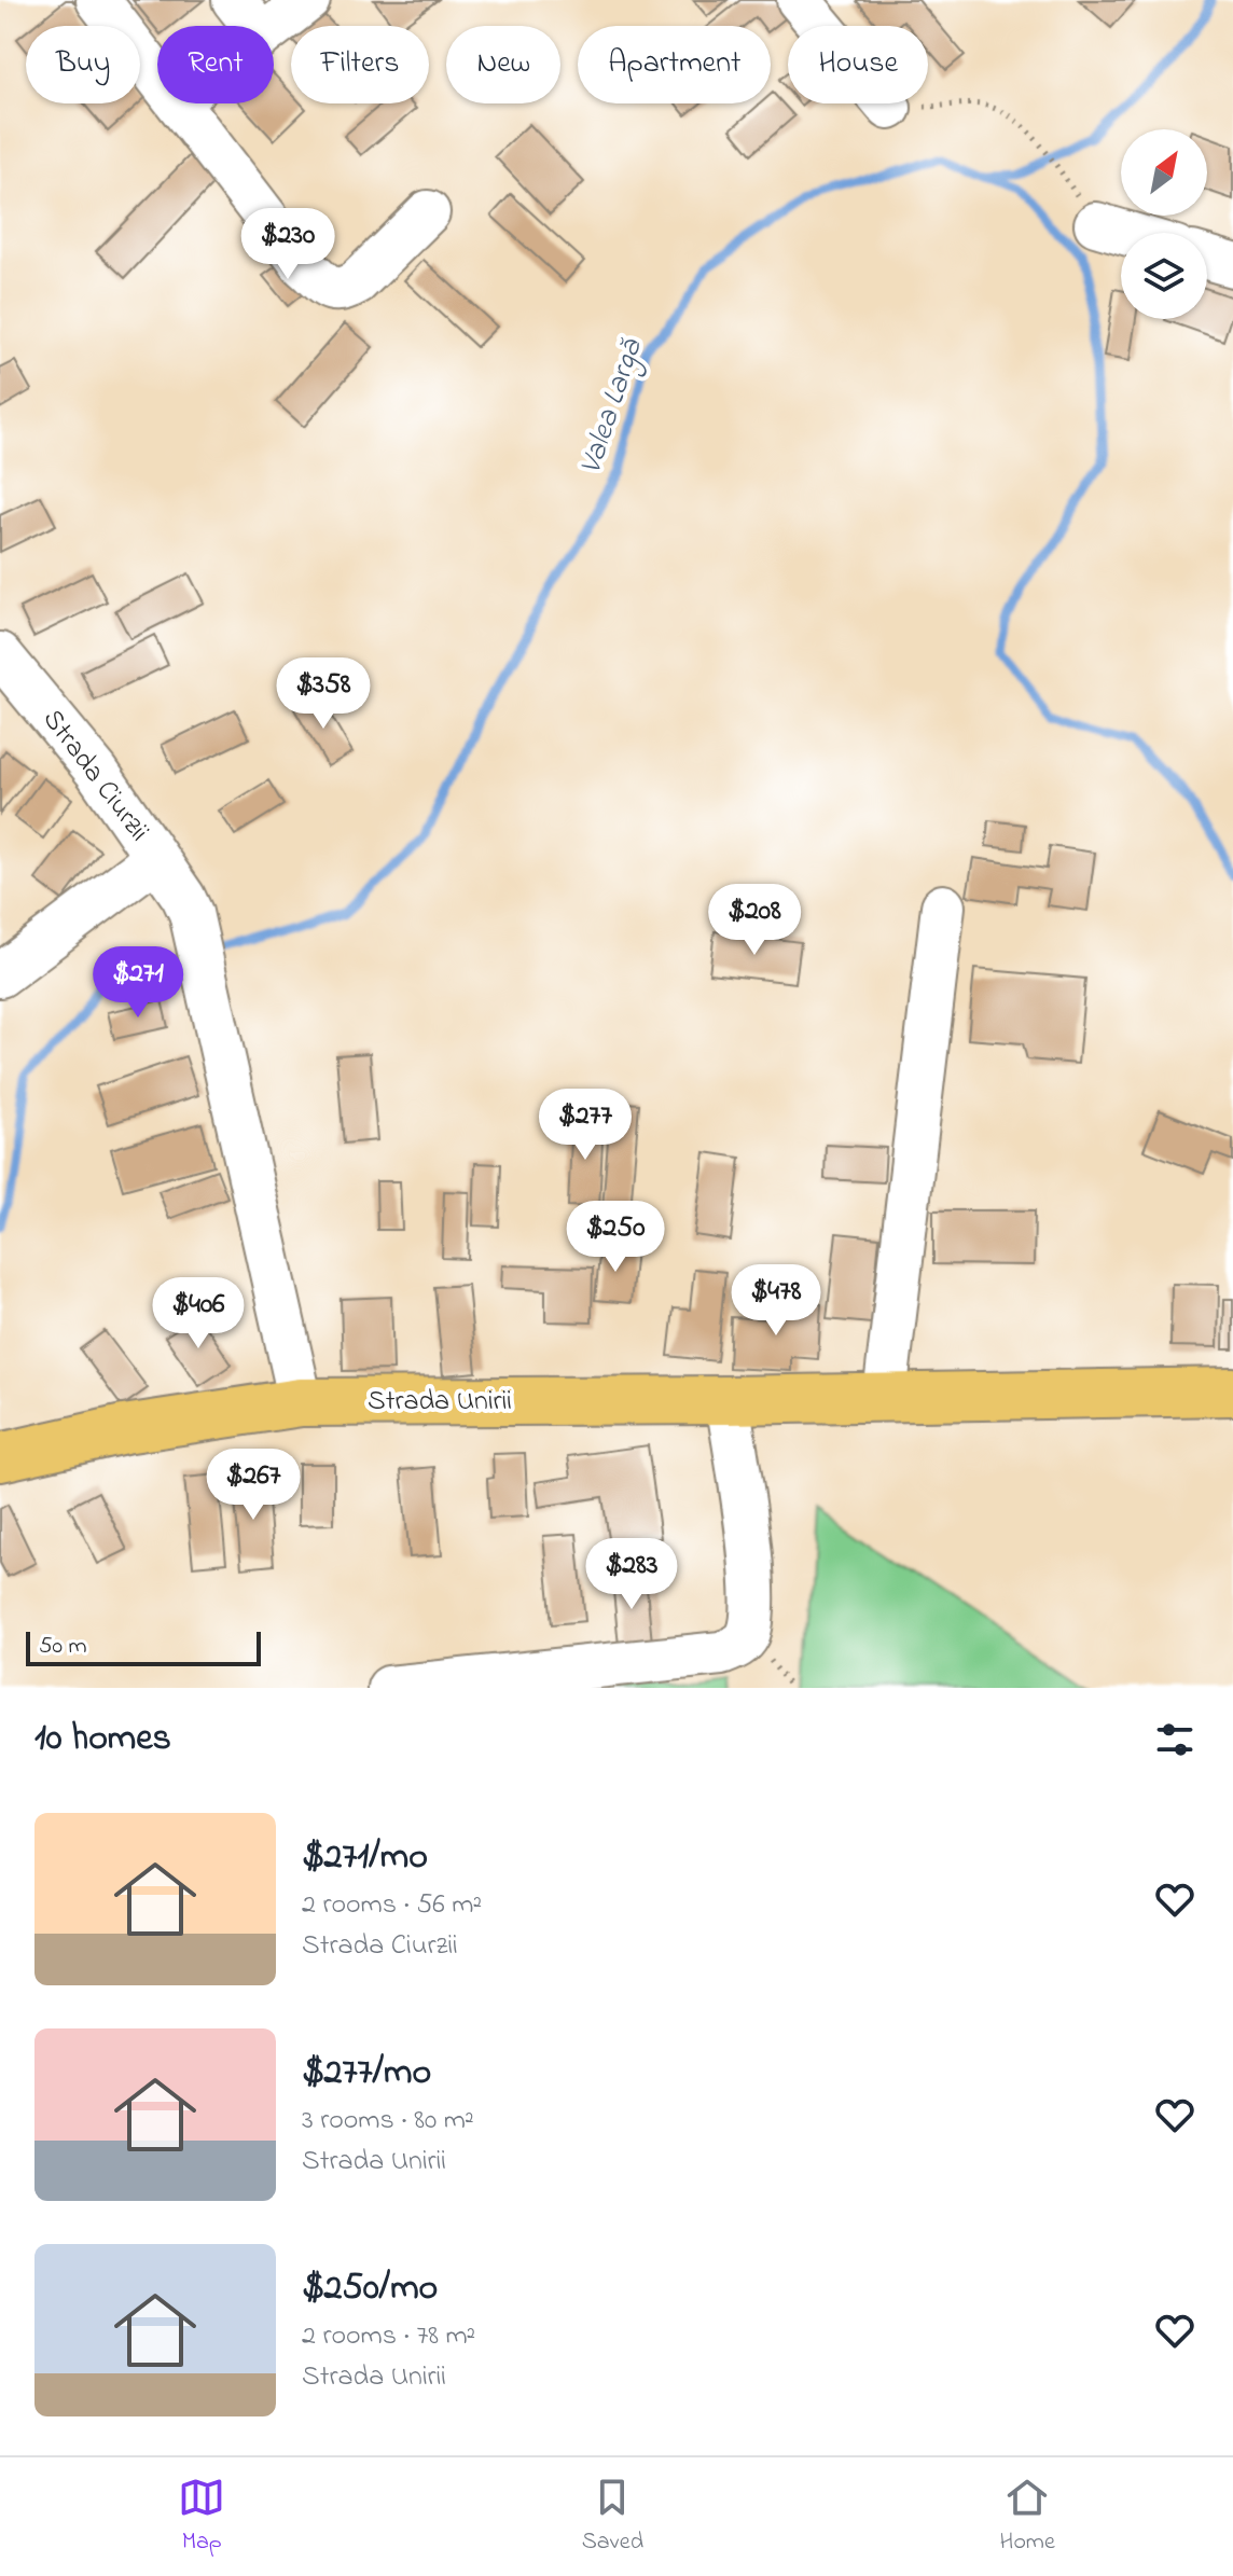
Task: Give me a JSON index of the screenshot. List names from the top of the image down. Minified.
{"streets":{"main road":["Strada Unirii"],"street":["Strada Ciurzii"]},"crossings":[["Strada Ciurzii","Strada Unirii"]],"water":["Valea Largă"],"scale_bar":"50 m","north":"top right","page":{"chip":["Buy","Rent","Filters","New","Apartment","House"],"price":["$230","$358","$208","$271","$277","$250","$478","$406","$267","$283"],"scale":"50 m","heading":"10 homes","list":[{"name":"$271/mo","note":"2 rooms · 56 m² · Strada Ciurzii"},{"name":"$277/mo","note":"3 rooms · 80 m² · Strada Unirii"},{"name":"$250/mo","note":"2 rooms · 78 m² · Strada Unirii"}],"tabs":["Map","Saved","Home"]}}
